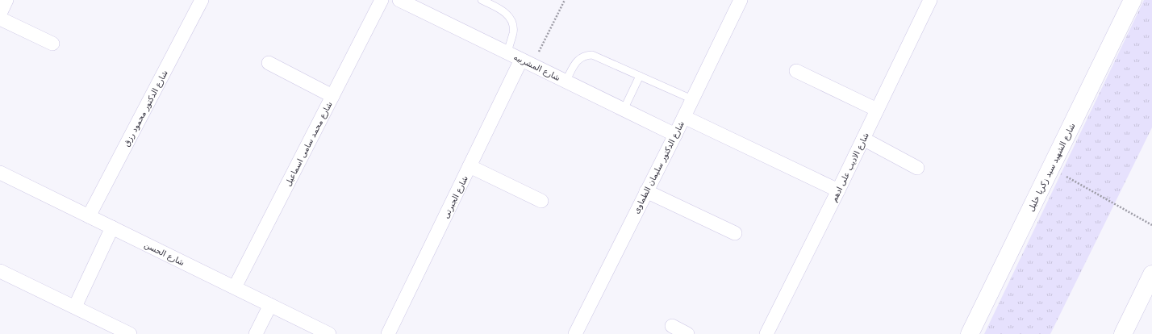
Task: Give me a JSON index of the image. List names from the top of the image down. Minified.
{"streets":{"street":["شارع المشربيه","شارع الدكتور محمود رزق","شارع محمد سامى اسماعيل","شارع الدكتور سليمان الطماوى","شارع الاديب على ادهم","شارع الشهيد سيد زكريا خليل","شارع الجبرتى","شارع الحسن"]},"crossings":[["شارع المشربيه","شارع الدكتور سليمان الطماوى"],["شارع المشربيه","شارع الجبرتى"],["شارع الدكتور محمود رزق","شارع الحسن"],["شارع محمد سامى اسماعيل","شارع الحسن"]]}
